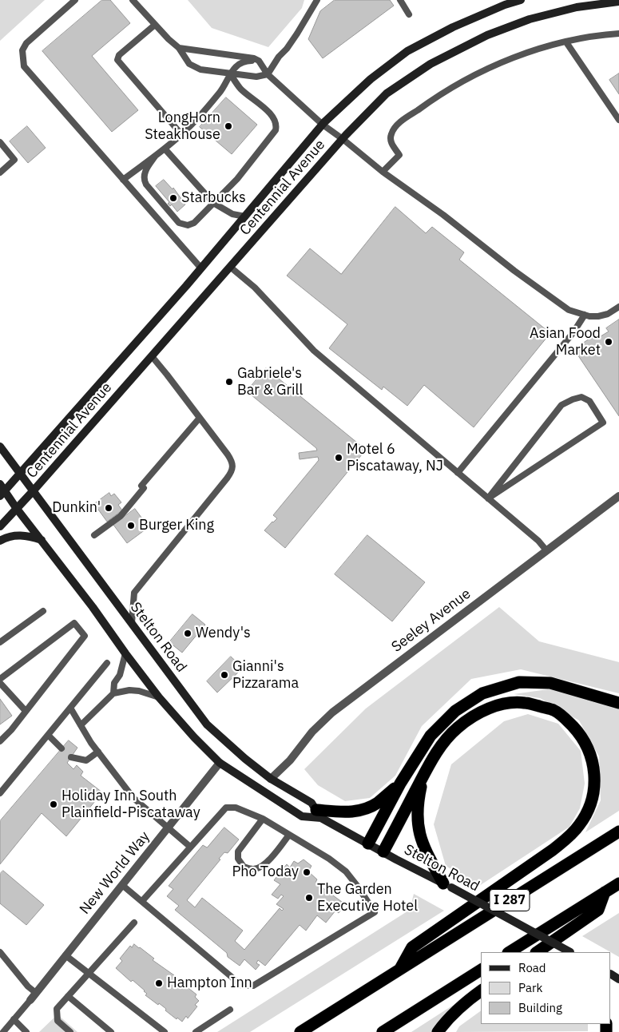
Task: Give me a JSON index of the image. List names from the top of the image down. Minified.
{"streets":{"highway":["I 287"],"main road":["Centennial Avenue","Stelton Road"],"street":["Seeley Avenue","New World Way"]},"crossings":[["Centennial Avenue","Stelton Road"],["Seeley Avenue","Stelton Road"],["Stelton Road","New World Way"]],"places":["LongHorn Steakhouse","Starbucks","Asian Food Market","Gabriele's Bar & Grill","Motel 6 Piscataway, NJ","Dunkin'","Burger King","Wendy's","Gianni's Pizzarama","Holiday Inn South Plainfield-Piscataway","Pho Today","The Garden Executive Hotel","Hampton Inn"],"legend":["Road","Park","Building"]}
